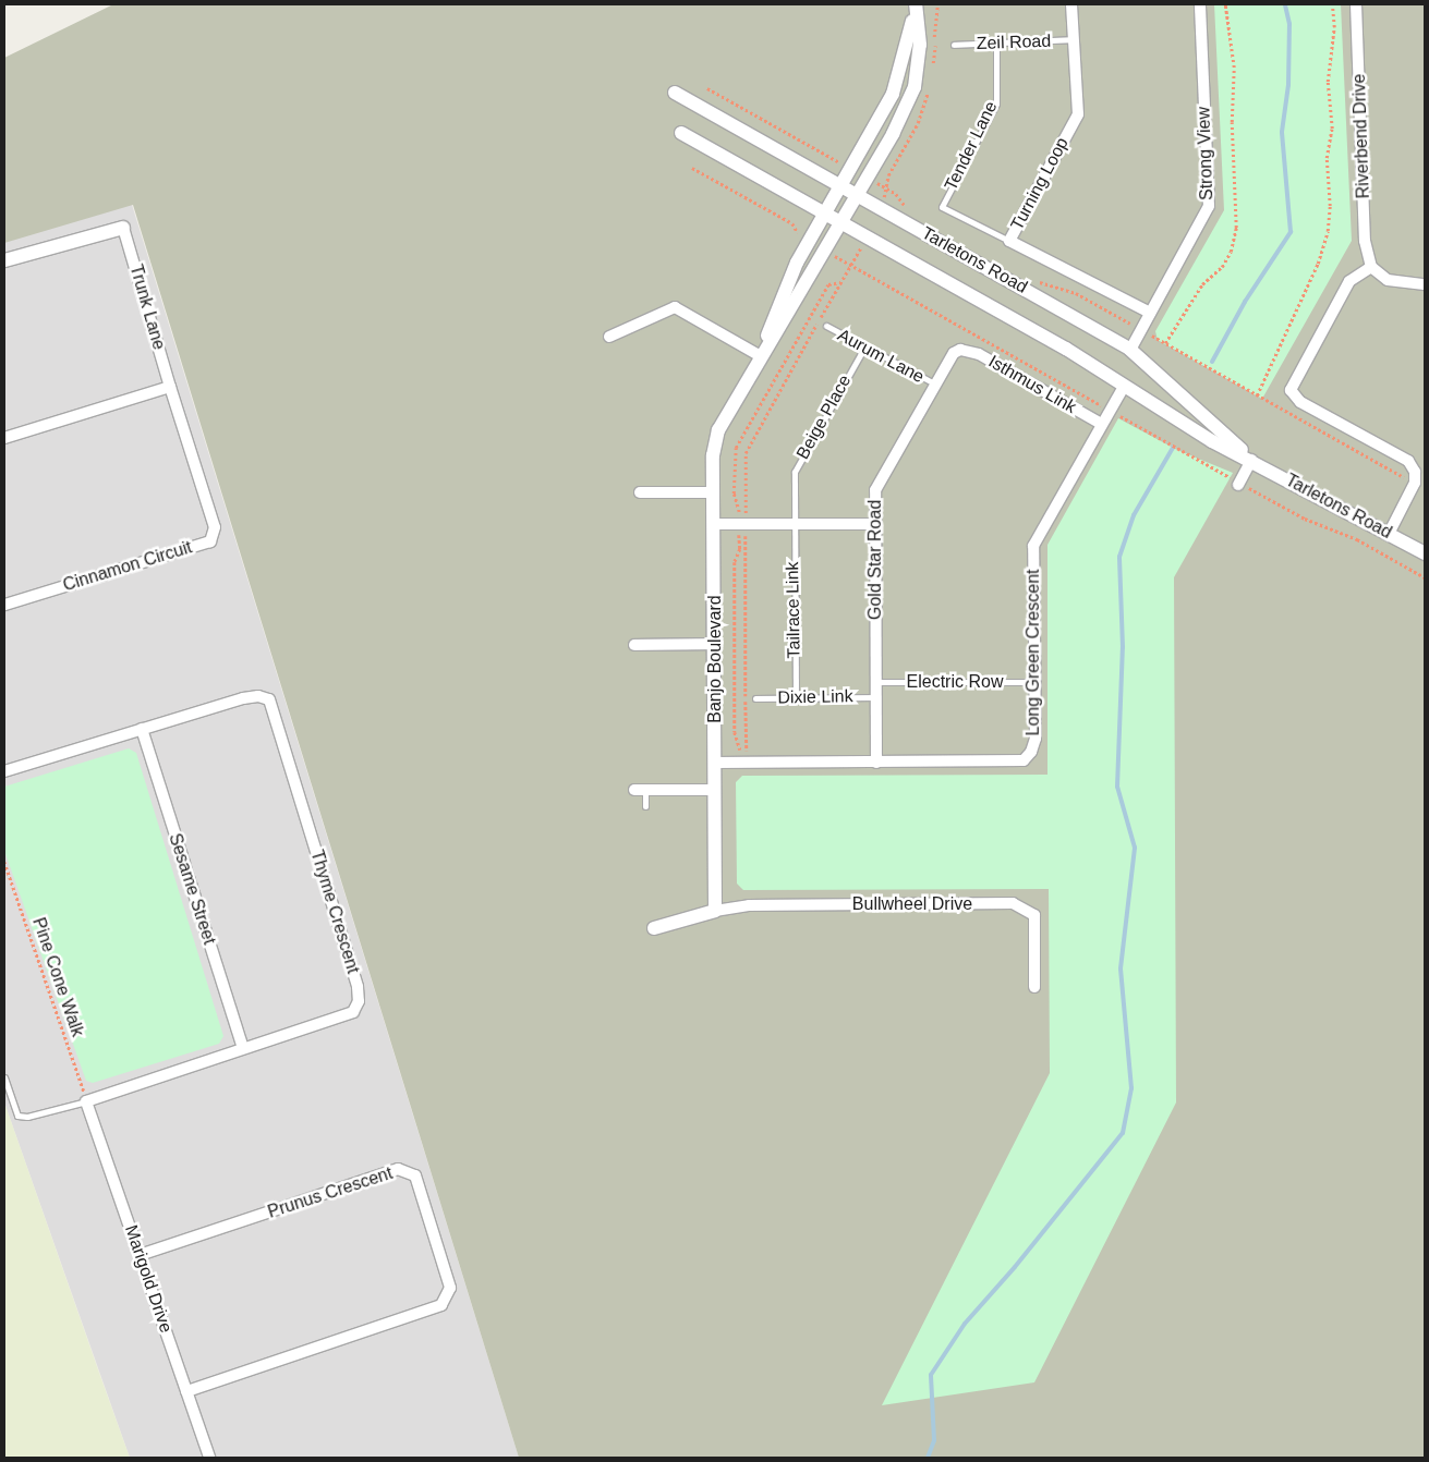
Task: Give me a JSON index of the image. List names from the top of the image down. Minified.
{"streets":{"street":["Riverbend Drive","Strong View","Turning Loop","Tarletons Road","Trunk Lane","Isthmus Link","Gold Star Road","Cinnamon Circuit","Long Green Crescent","Banjo Boulevard","Sesame Street","Bullwheel Drive","Thyme Crescent","Prunus Crescent","Marigold Drive"],"lane":["Zeil Road","Tender Lane","Aurum Lane","Beige Place","Tailrace Link","Electric Row","Dixie Link"],"path":["Pine Cone Walk"]},"crossings":[["Zeil Road","Tender Lane"],["Zeil Road","Turning Loop"],["Tender Lane","Turning Loop"],["Strong View","Turning Loop"],["Strong View","Tarletons Road"],["Tarletons Road","Long Green Crescent"],["Tarletons Road","Banjo Boulevard"],["Trunk Lane","Cinnamon Circuit"],["Aurum Lane","Beige Place"],["Aurum Lane","Gold Star Road"],["Isthmus Link","Gold Star Road"],["Isthmus Link","Long Green Crescent"],["Beige Place","Tailrace Link"],["Gold Star Road","Long Green Crescent"],["Gold Star Road","Electric Row"],["Gold Star Road","Dixie Link"],["Tailrace Link","Dixie Link"],["Long Green Crescent","Banjo Boulevard"],["Long Green Crescent","Electric Row"],["Banjo Boulevard","Bullwheel Drive"],["Sesame Street","Thyme Crescent"],["Thyme Crescent","Pine Cone Walk"],["Thyme Crescent","Marigold Drive"],["Pine Cone Walk","Marigold Drive"],["Prunus Crescent","Marigold Drive"]]}
